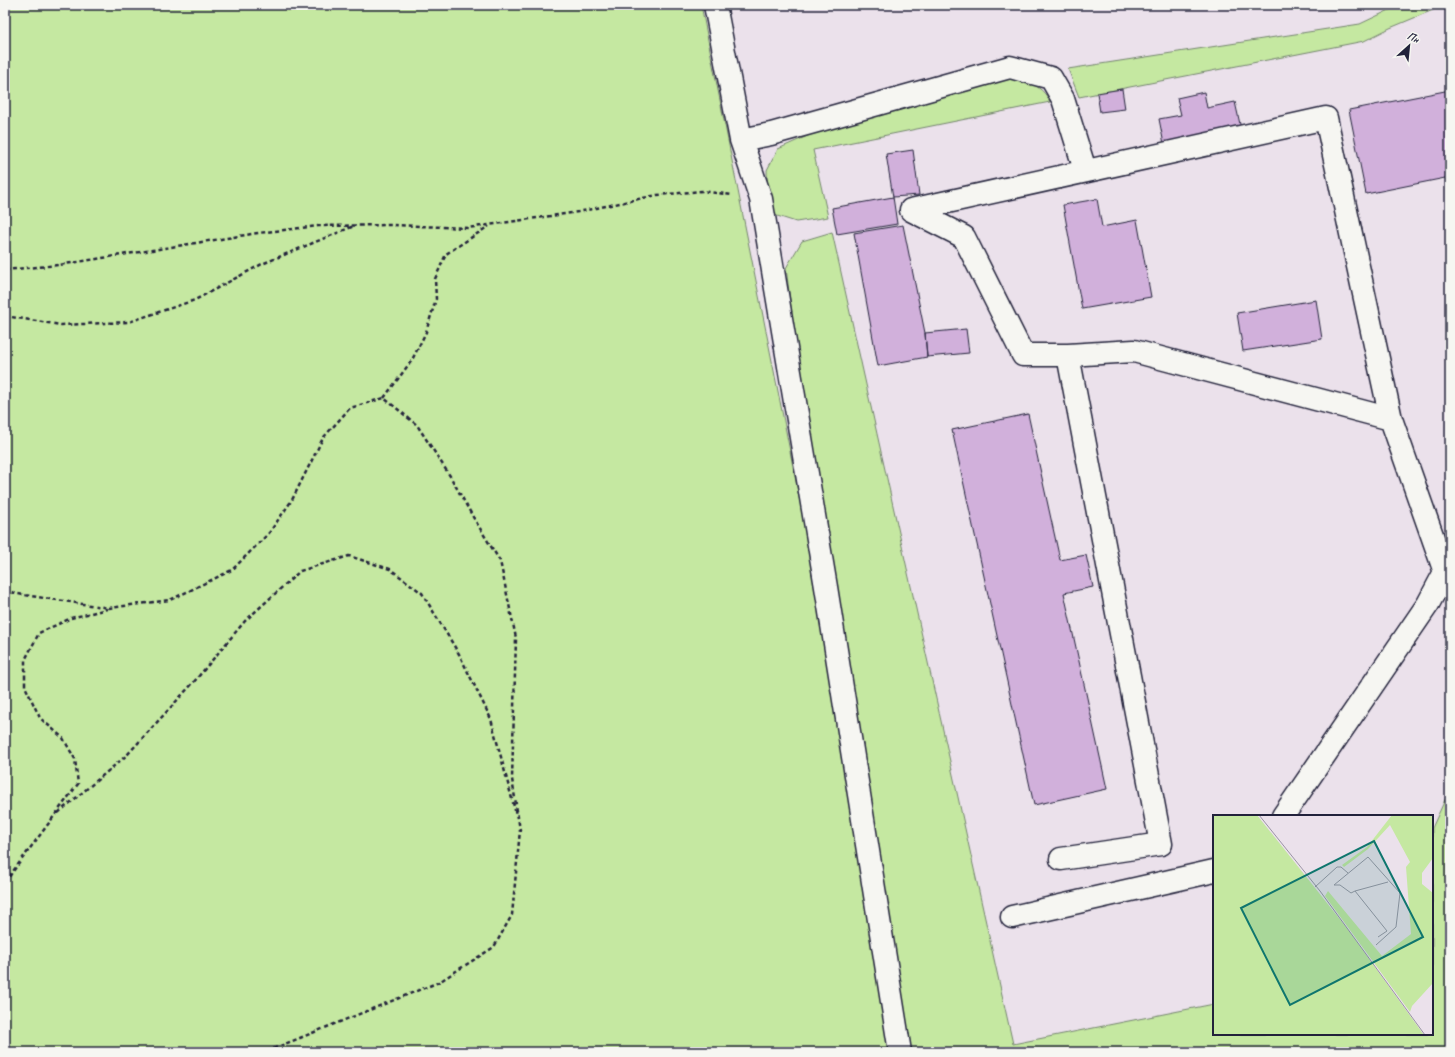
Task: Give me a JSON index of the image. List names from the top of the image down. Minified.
{"north":"top right"}
